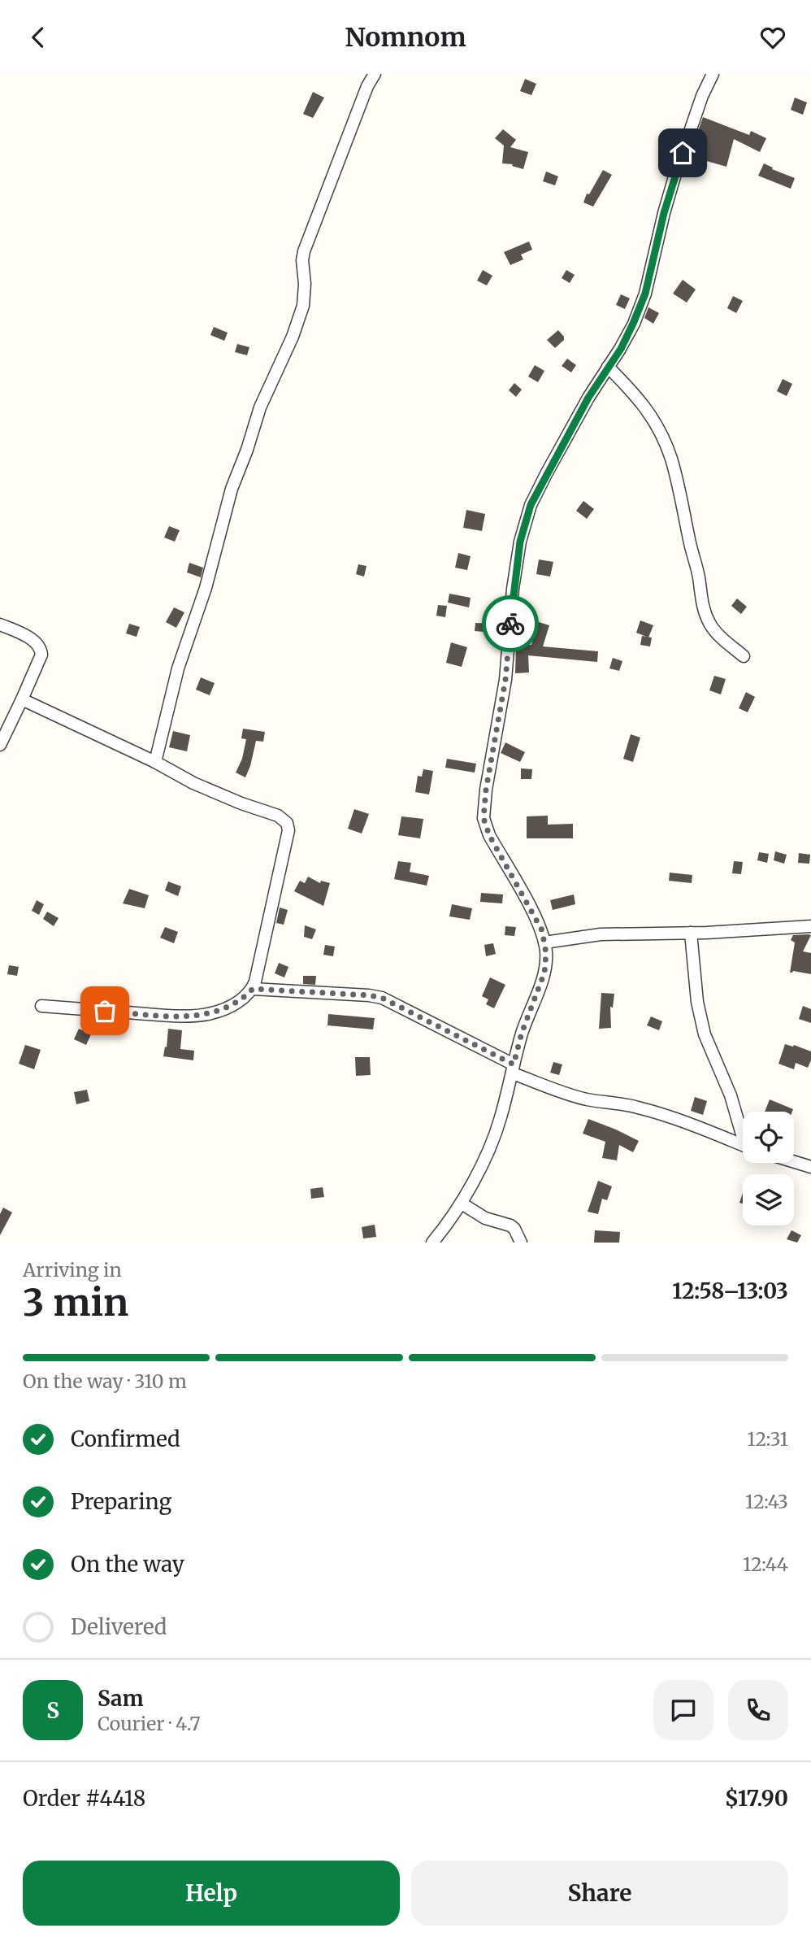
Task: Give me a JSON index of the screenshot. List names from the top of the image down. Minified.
{"page":{"header":"Nomnom","heading":["3 min","Arriving in","12:58–13:03"],"panel":["Sam","Courier · 4.7","Order #4418","$17.90"],"bar":"On the way · 310 m","list":[["Confirmed","12:31"],["Preparing","12:43"],["On the way","12:44"],"Delivered"],"round":"S","buttons":["Help","Share"]}}
